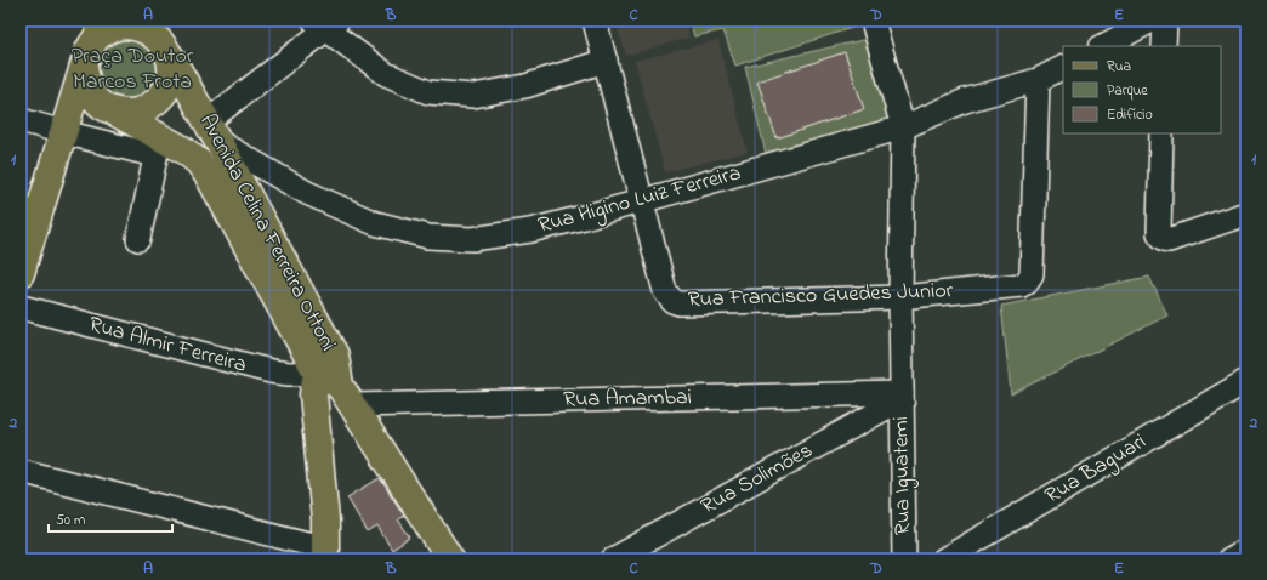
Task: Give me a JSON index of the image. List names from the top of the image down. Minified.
{"streets":{"main road":["Avenida Celina Ferreira Ottoni"],"street":["Rua Higino Luiz Ferreira","Rua Francisco Guedes Junior","Rua Almir Ferreira","Rua Amambai","Rua Baguari","Rua Iguatemi","Rua Solimões"]},"crossings":[["Rua Higino Luiz Ferreira","Avenida Celina Ferreira Ottoni"],["Rua Higino Luiz Ferreira","Rua Francisco Guedes Junior"],["Rua Higino Luiz Ferreira","Rua Iguatemi"],["Avenida Celina Ferreira Ottoni","Rua Almir Ferreira"],["Avenida Celina Ferreira Ottoni","Rua Amambai"],["Rua Francisco Guedes Junior","Rua Iguatemi"],["Rua Amambai","Rua Iguatemi"],["Rua Amambai","Rua Solimões"],["Rua Iguatemi","Rua Solimões"]],"parks":["Praça Doutor Marcos Frota"],"legend":["Rua","Parque","Edifício"],"scale_bar":"50 m","grid":{"columns":["A","B","C","D","E"],"rows":["1","2"]}}
